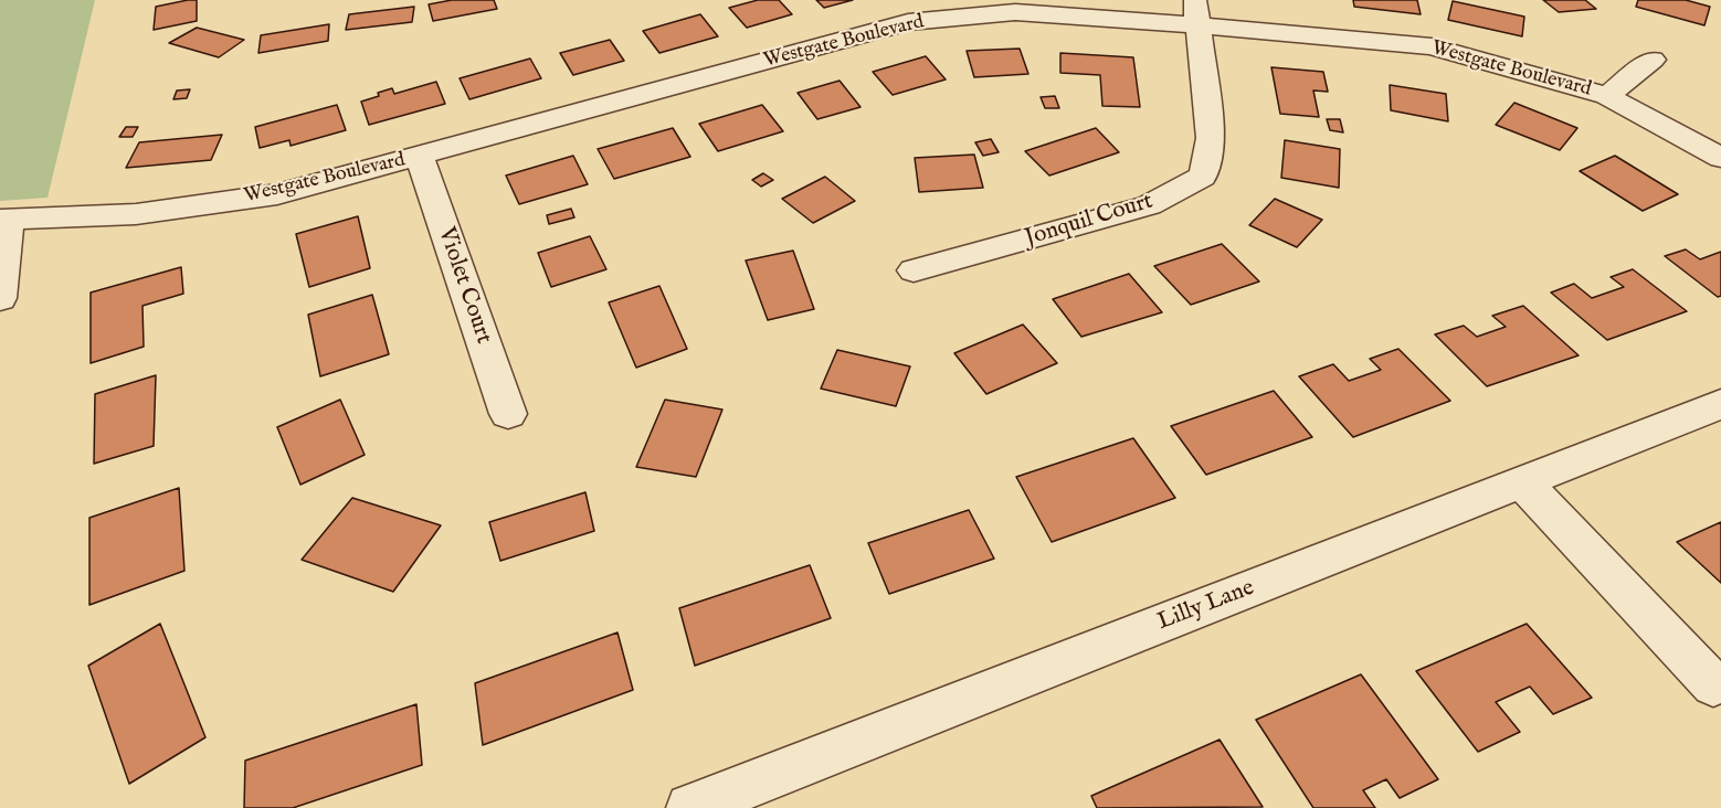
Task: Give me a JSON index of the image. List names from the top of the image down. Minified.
{"streets":{"street":["Westgate Boulevard","Jonquil Court","Violet Court","Lilly Lane"]},"crossings":[["Westgate Boulevard","Jonquil Court"],["Westgate Boulevard","Violet Court"]]}
